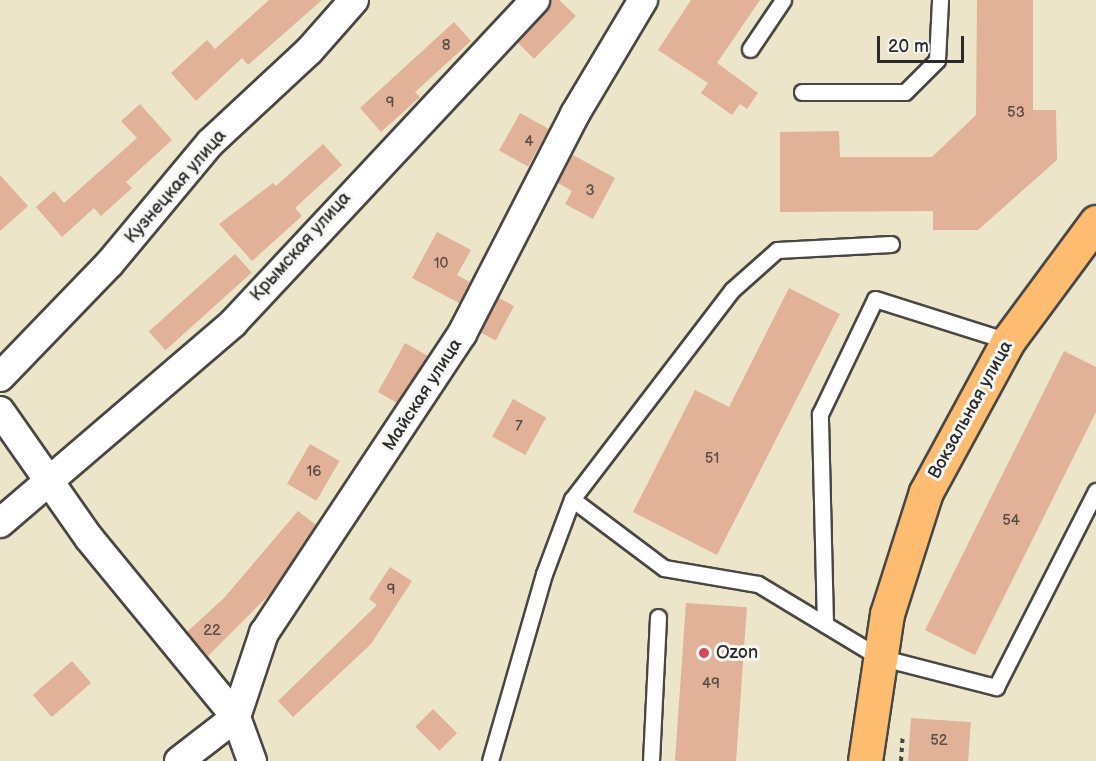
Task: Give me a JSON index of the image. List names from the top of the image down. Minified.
{"streets":{"main road":["Вокзальная улица"],"street":["Кузнецкая улица","Крымская улица","Майская улица"]},"places":["Ozon"],"house_numbers":["8","9","53","4","3","10","7","51","16","54","9","22","49","52"],"scale_bar":"20 m"}
